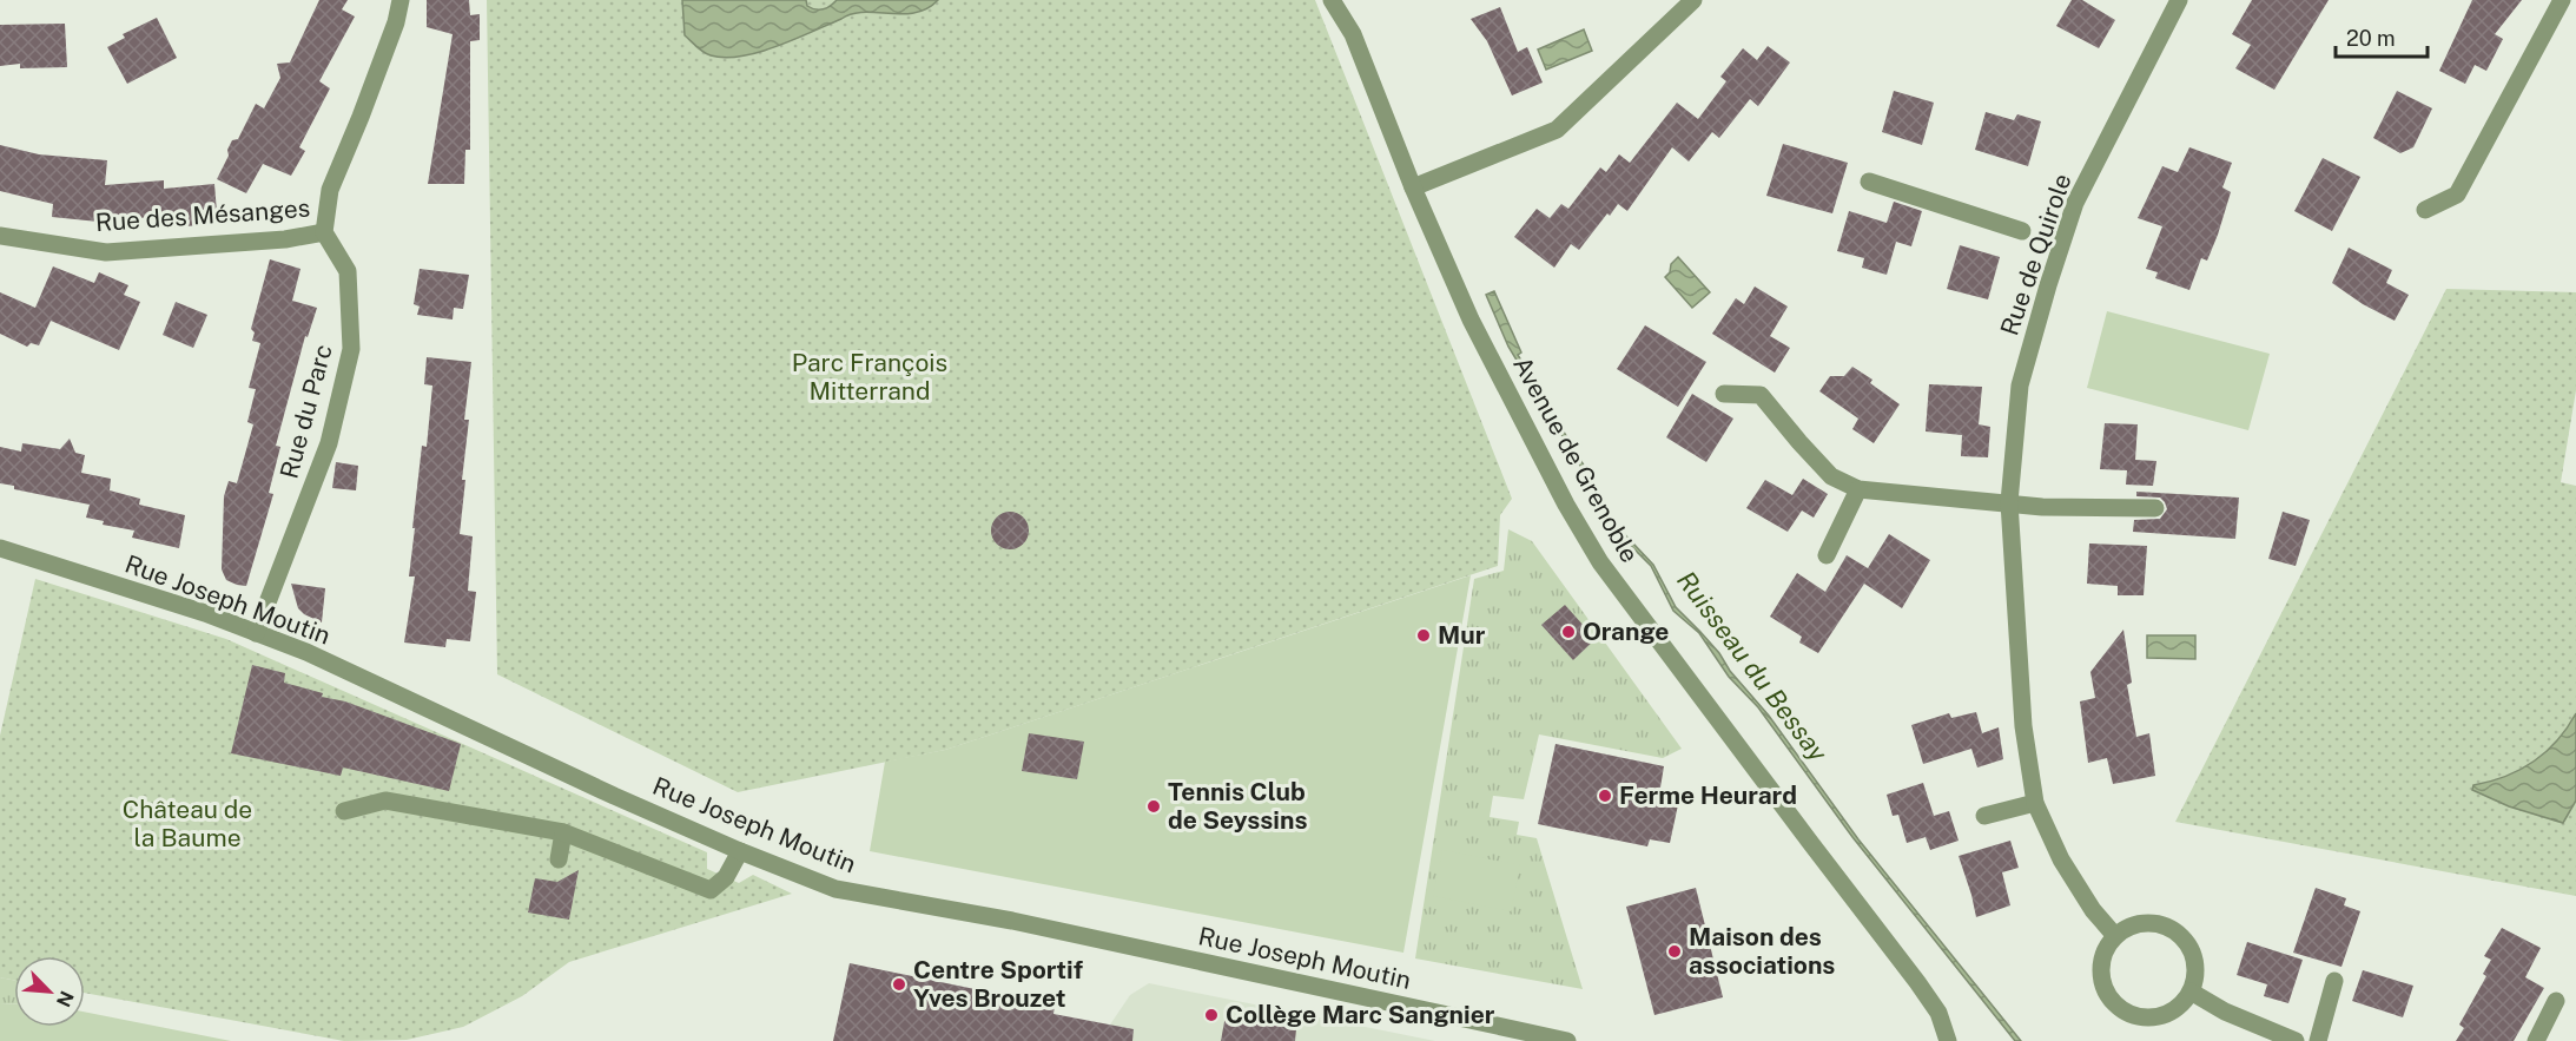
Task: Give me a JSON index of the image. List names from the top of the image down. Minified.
{"streets":{"street":["Rue des Mésanges","Rue de Quirole","Rue du Parc","Avenue de Grenoble","Rue Joseph Moutin"]},"crossings":[["Rue des Mésanges","Rue du Parc"],["Rue du Parc","Rue Joseph Moutin"]],"water":["Ruisseau du Bessay"],"parks":["Parc François Mitterrand","Château de la Baume"],"places":["Orange","Mur","Ferme Heurard","Tennis Club de Seyssins","Maison des associations","Centre Sportif Yves Brouzet","Collège Marc Sangnier"],"scale_bar":"20 m","north":"bottom right"}
